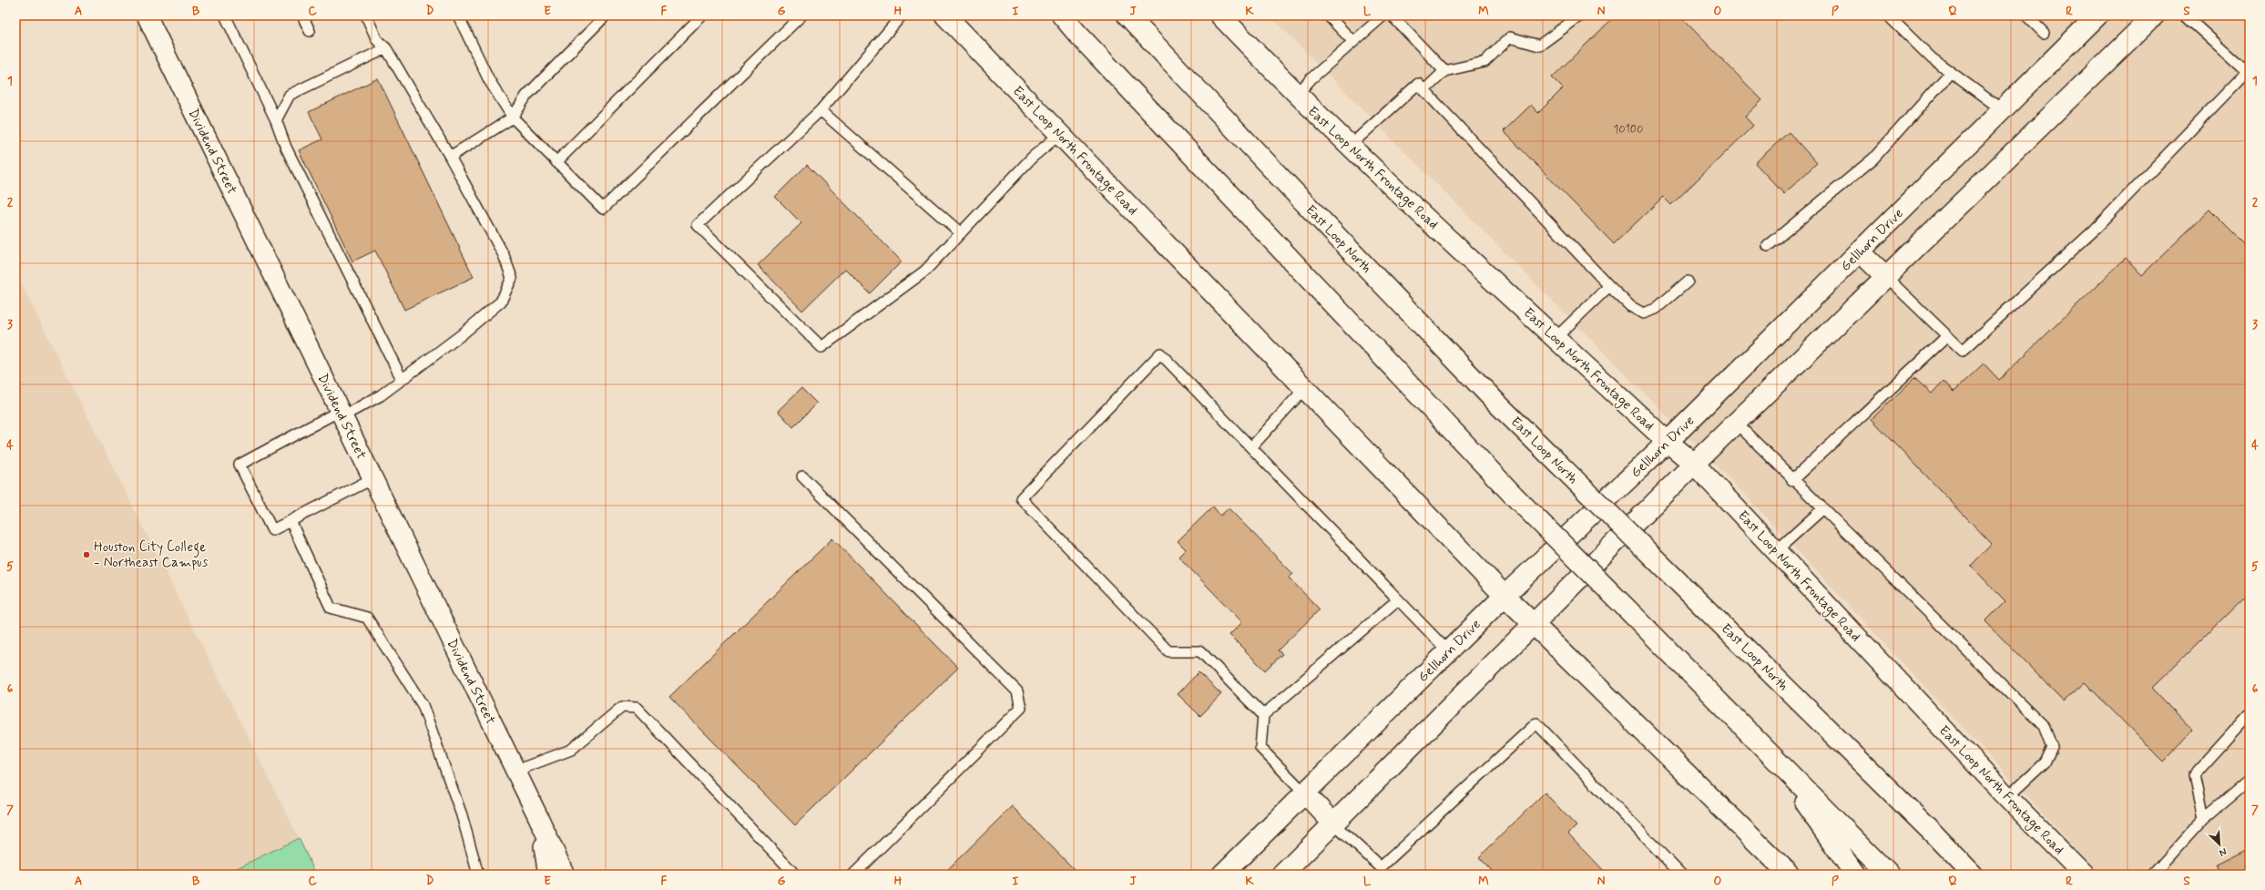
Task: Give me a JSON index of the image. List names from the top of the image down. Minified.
{"streets":{"main road":["East Loop North Frontage Road","East Loop North","Gellhorn Drive"],"street":["Dividend Street"]},"crossings":[["East Loop North Frontage Road","Gellhorn Drive"]],"places":["Houston City College - Northeast Campus"],"house_numbers":["10100"],"north":"bottom right","grid":{"columns":["A","B","C","D","E","F","G","H","I","J","K","L","M","N","O","P","Q","R","S"],"rows":["1","2","3","4","5","6","7"]}}
